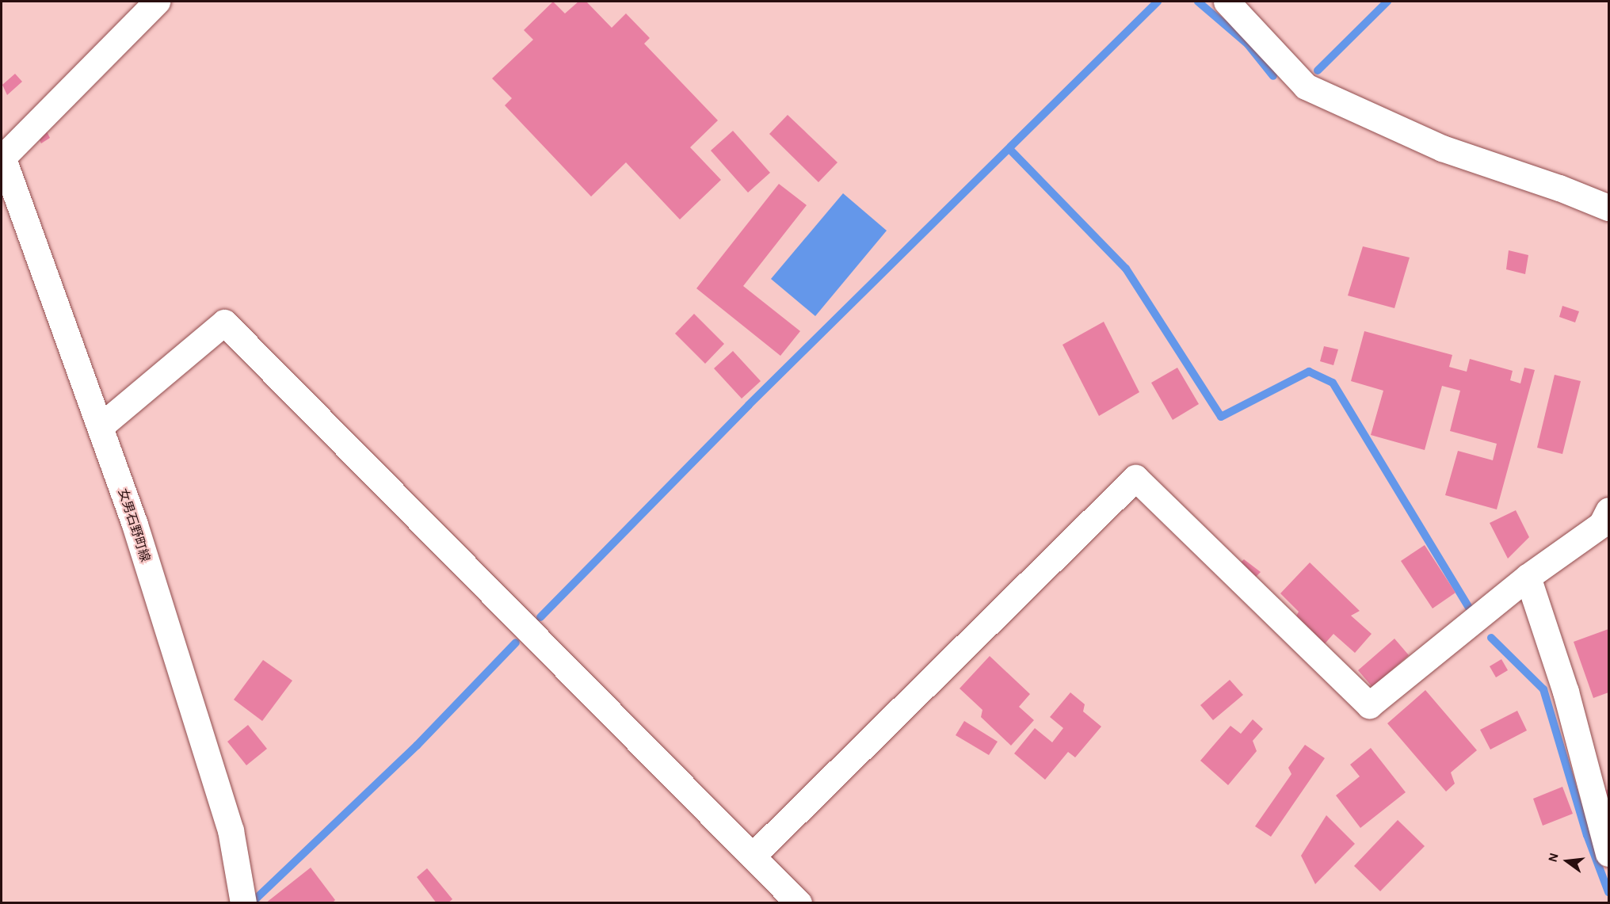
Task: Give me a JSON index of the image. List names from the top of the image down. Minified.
{"streets":{"street":["女男石野町線"]},"north":"left"}
